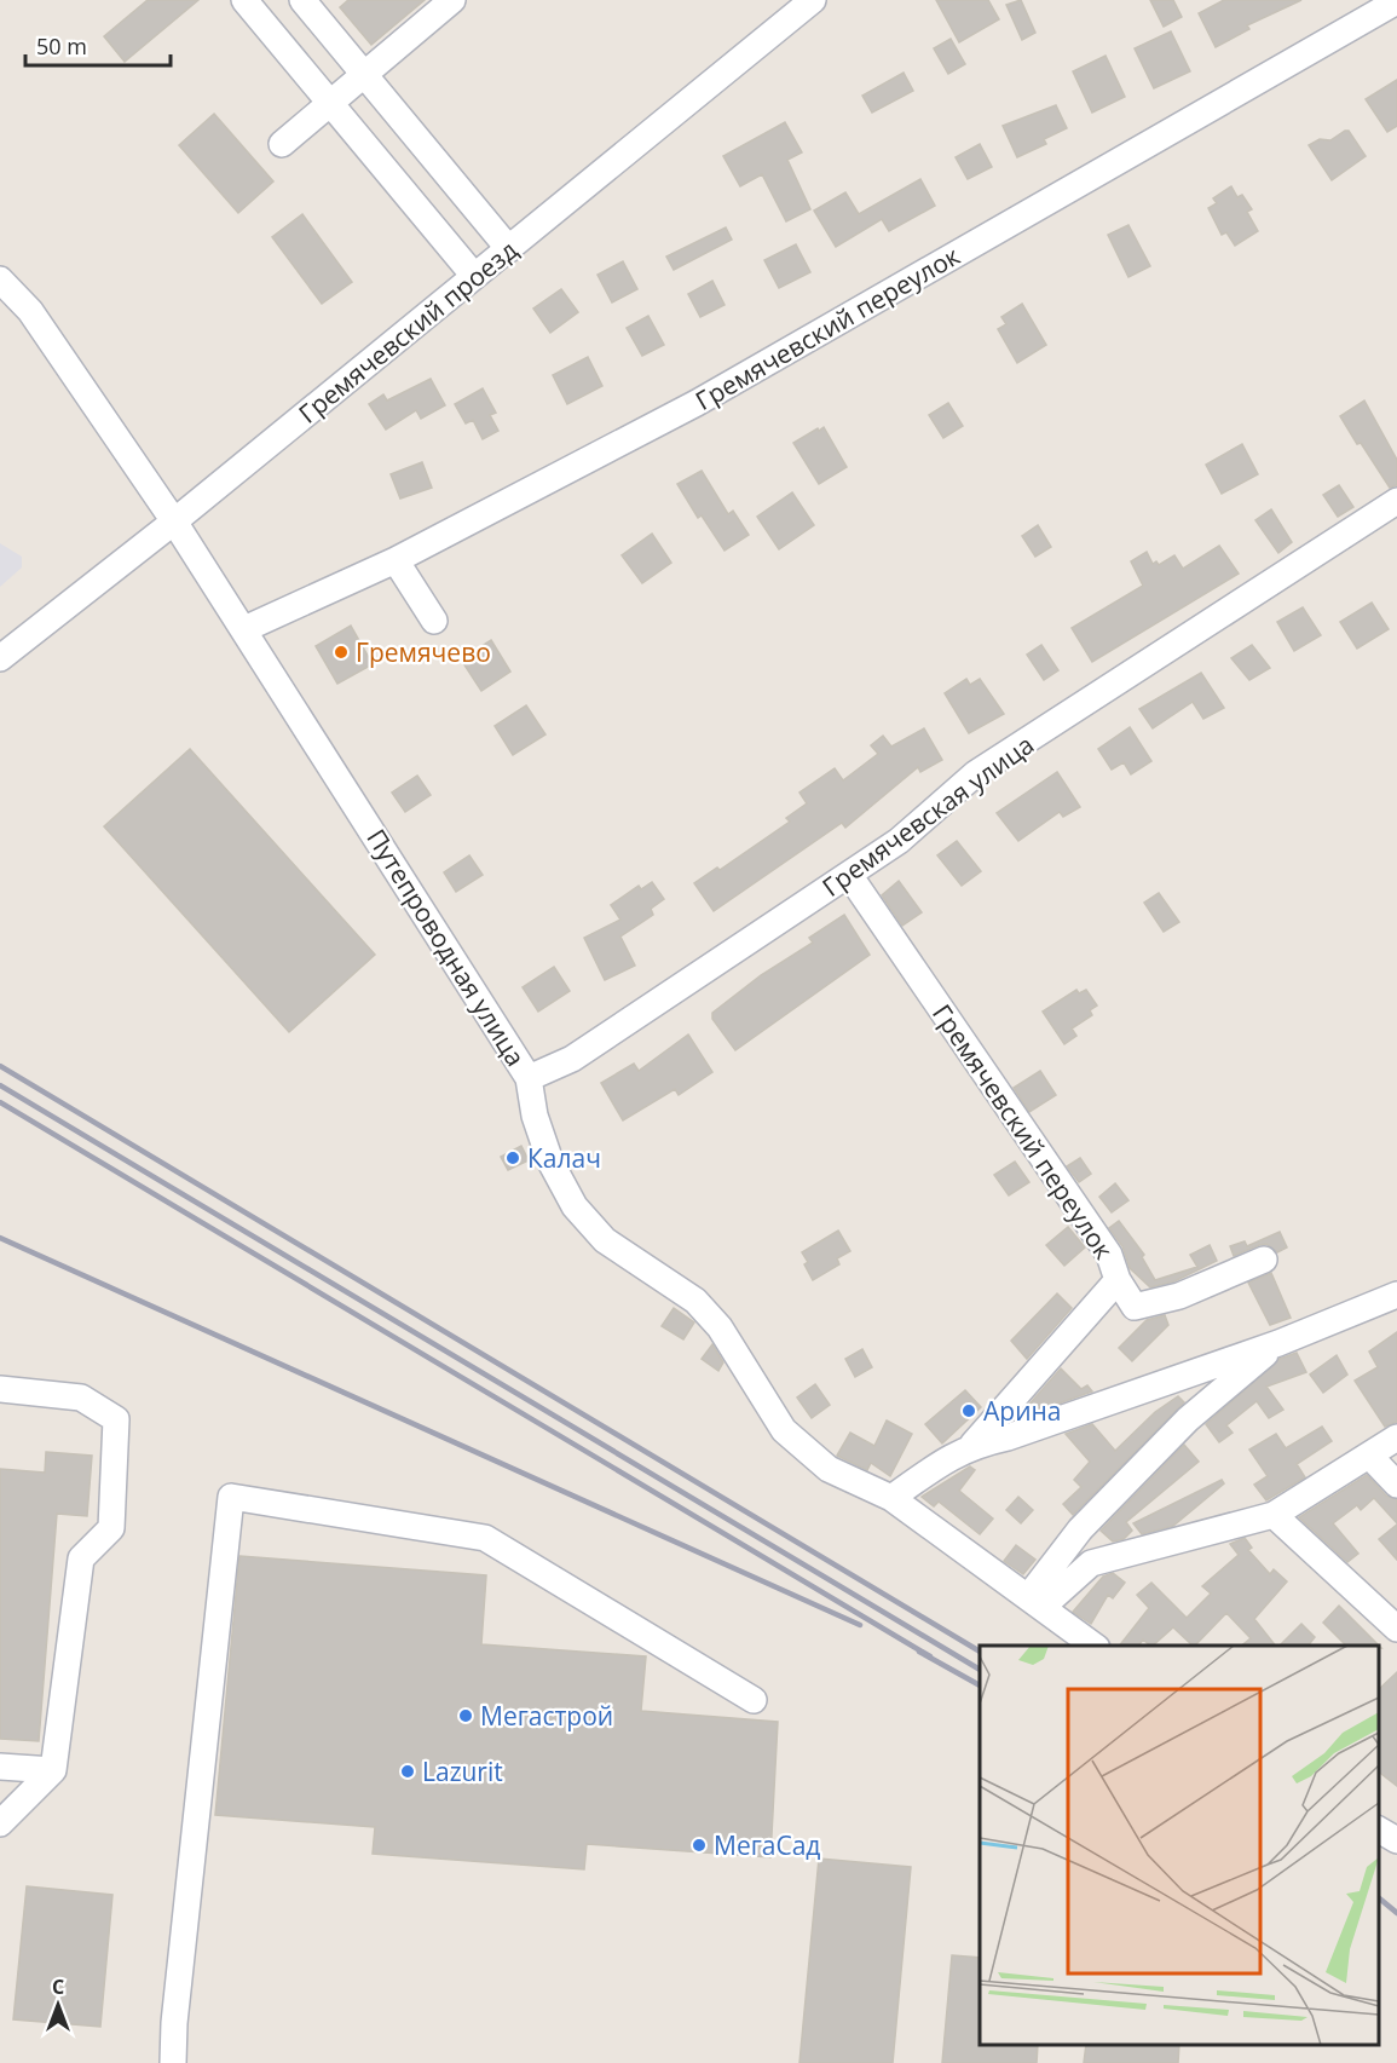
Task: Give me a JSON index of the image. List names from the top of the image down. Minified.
{"streets":{"street":["Гремячевский переулок","Гремячевский проезд","Гремячевская улица","Путепроводная улица"]},"crossings":[["Гремячевский переулок","Гремячевская улица"],["Гремячевский переулок","Путепроводная улица"],["Гремячевский проезд","Путепроводная улица"],["Гремячевская улица","Путепроводная улица"]],"places":["Гремячево","Калач","Арина","Мегастрой","Lazurit","МегаСад"],"scale_bar":"50 m","north":"top"}
